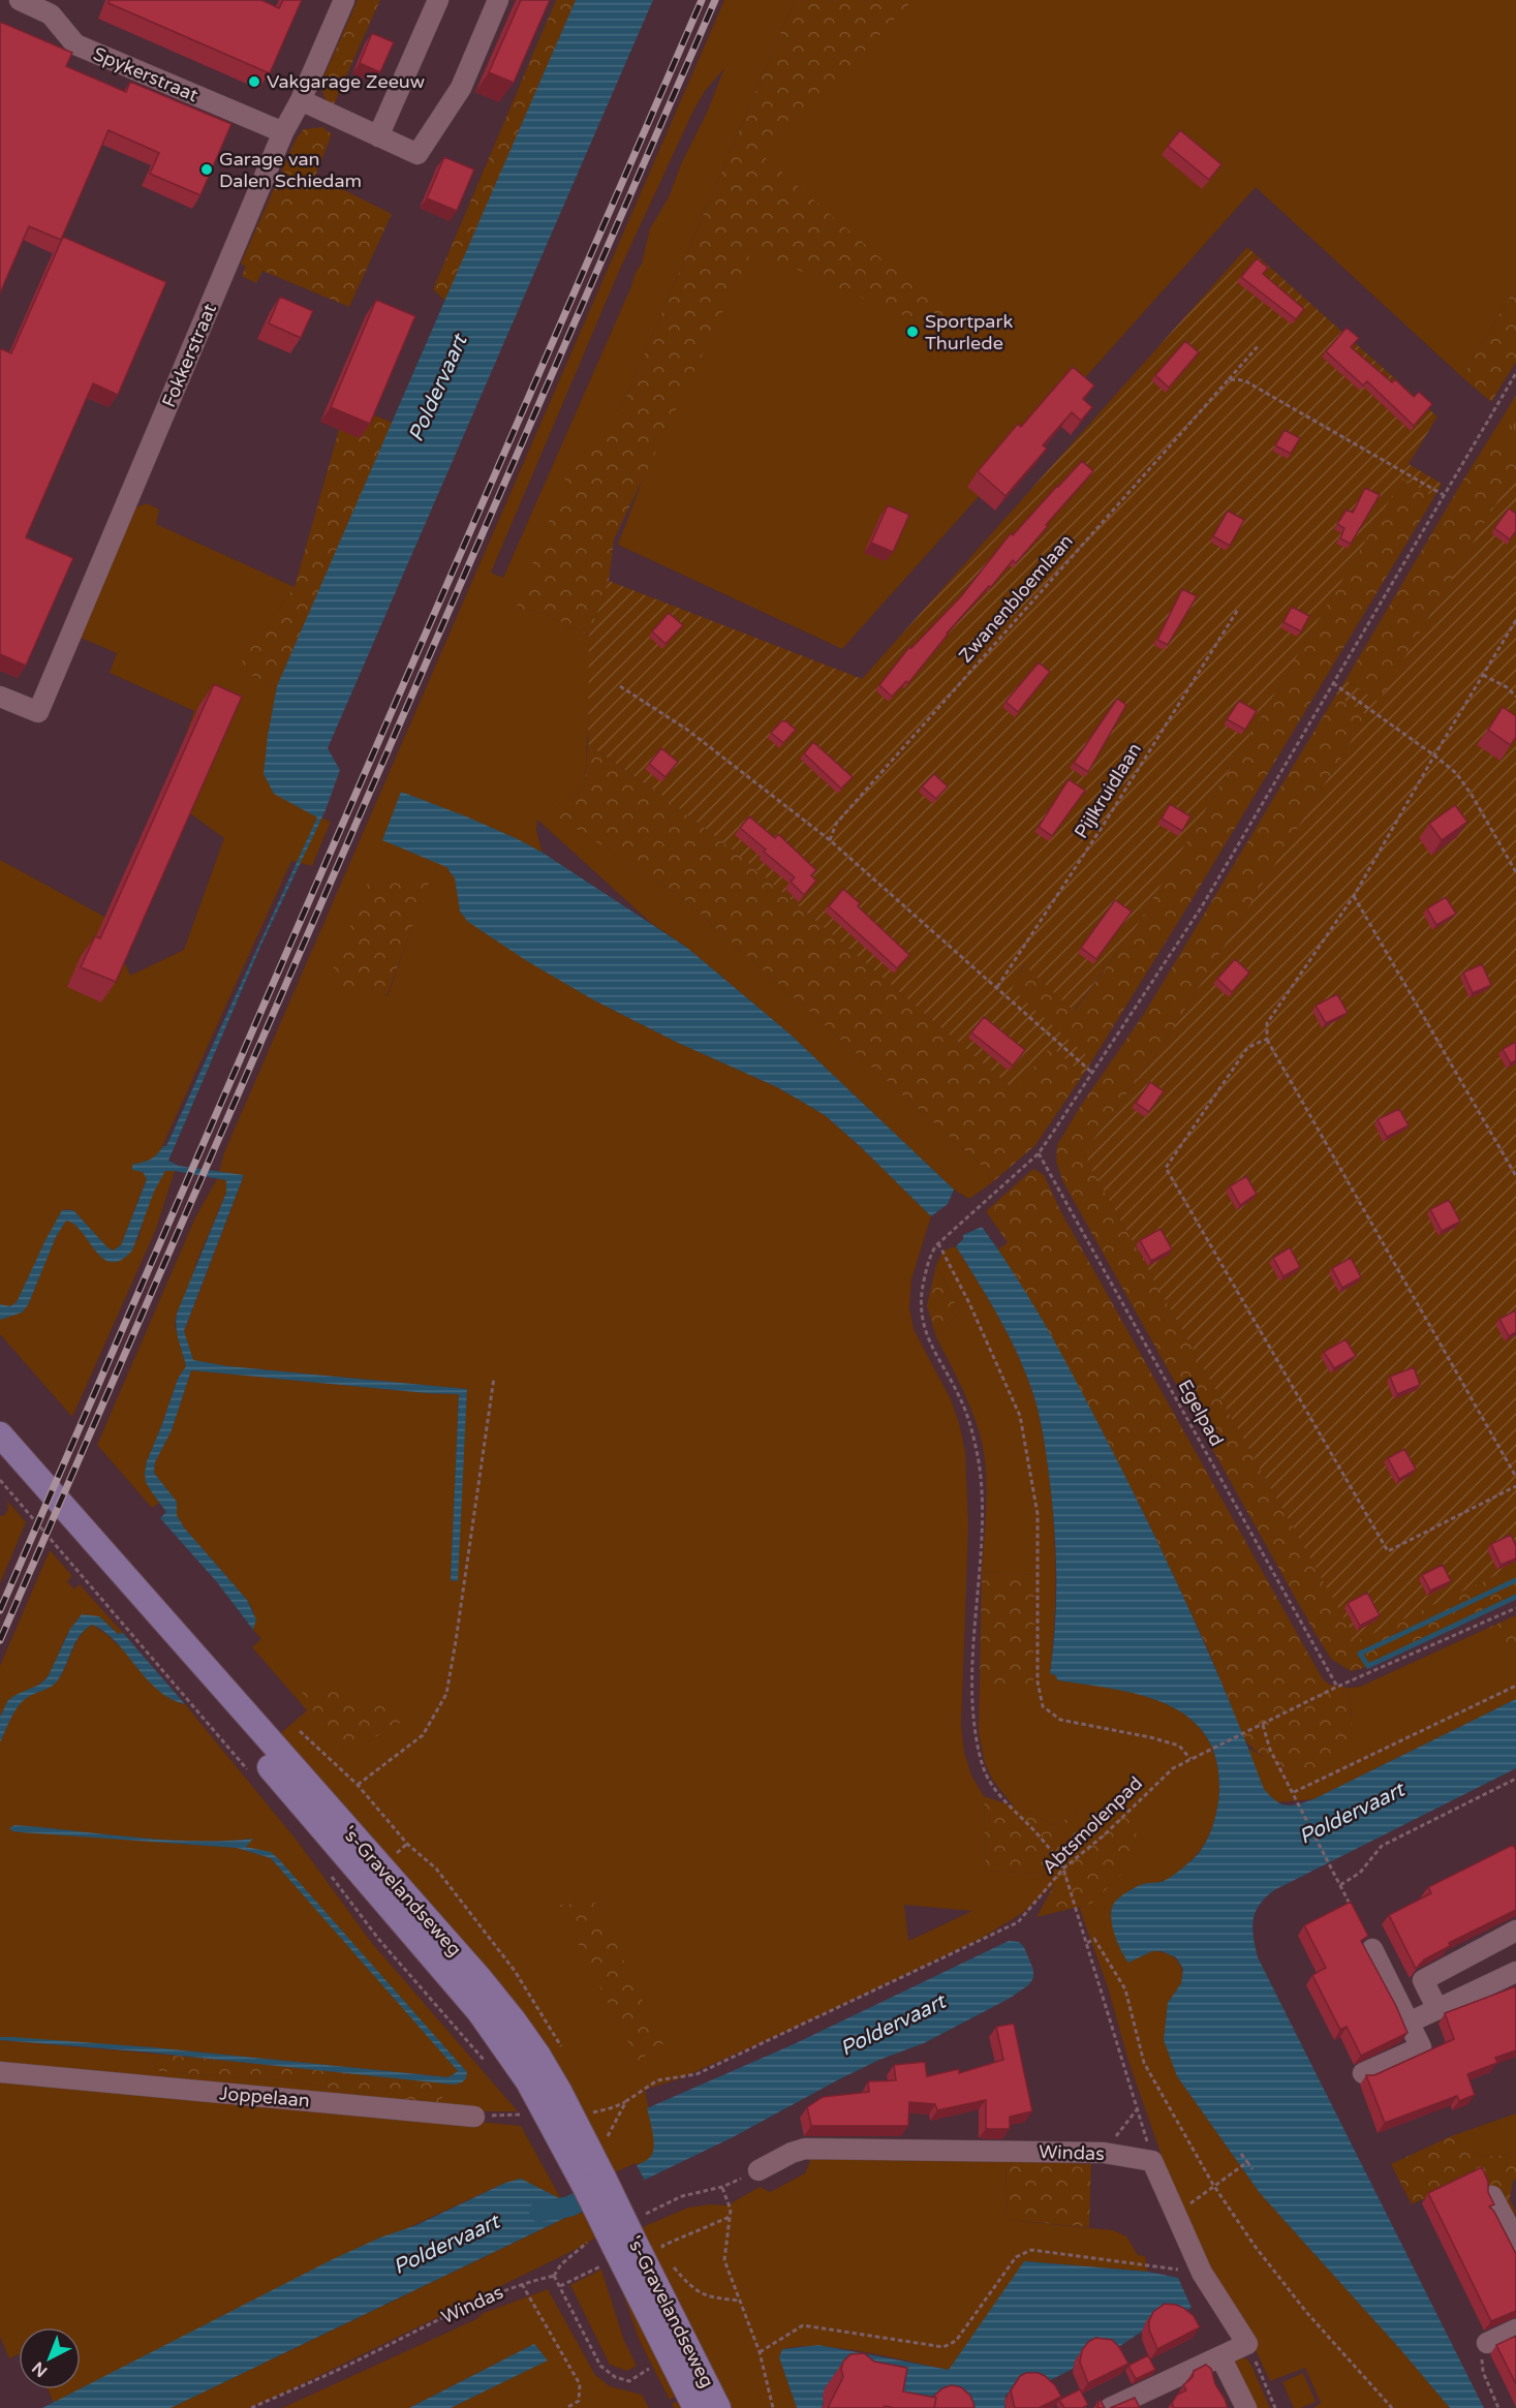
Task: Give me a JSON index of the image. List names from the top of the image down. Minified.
{"streets":{"main road":["'s-Gravelandseweg"],"street":["Spykerstraat","Fokkerstraat","Joppelaan","Windas"],"path":["Zwanenbloemlaan","Pijlkruidlaan","Egelpad","Abtsmolenpad"]},"crossings":[["Spykerstraat","Fokkerstraat"],["Egelpad","Abtsmolenpad"]],"water":["Poldervaart"],"places":["Vakgarage Zeeuw","Garage van Dalen Schiedam","Sportpark Thurlede"],"north":"bottom left"}
